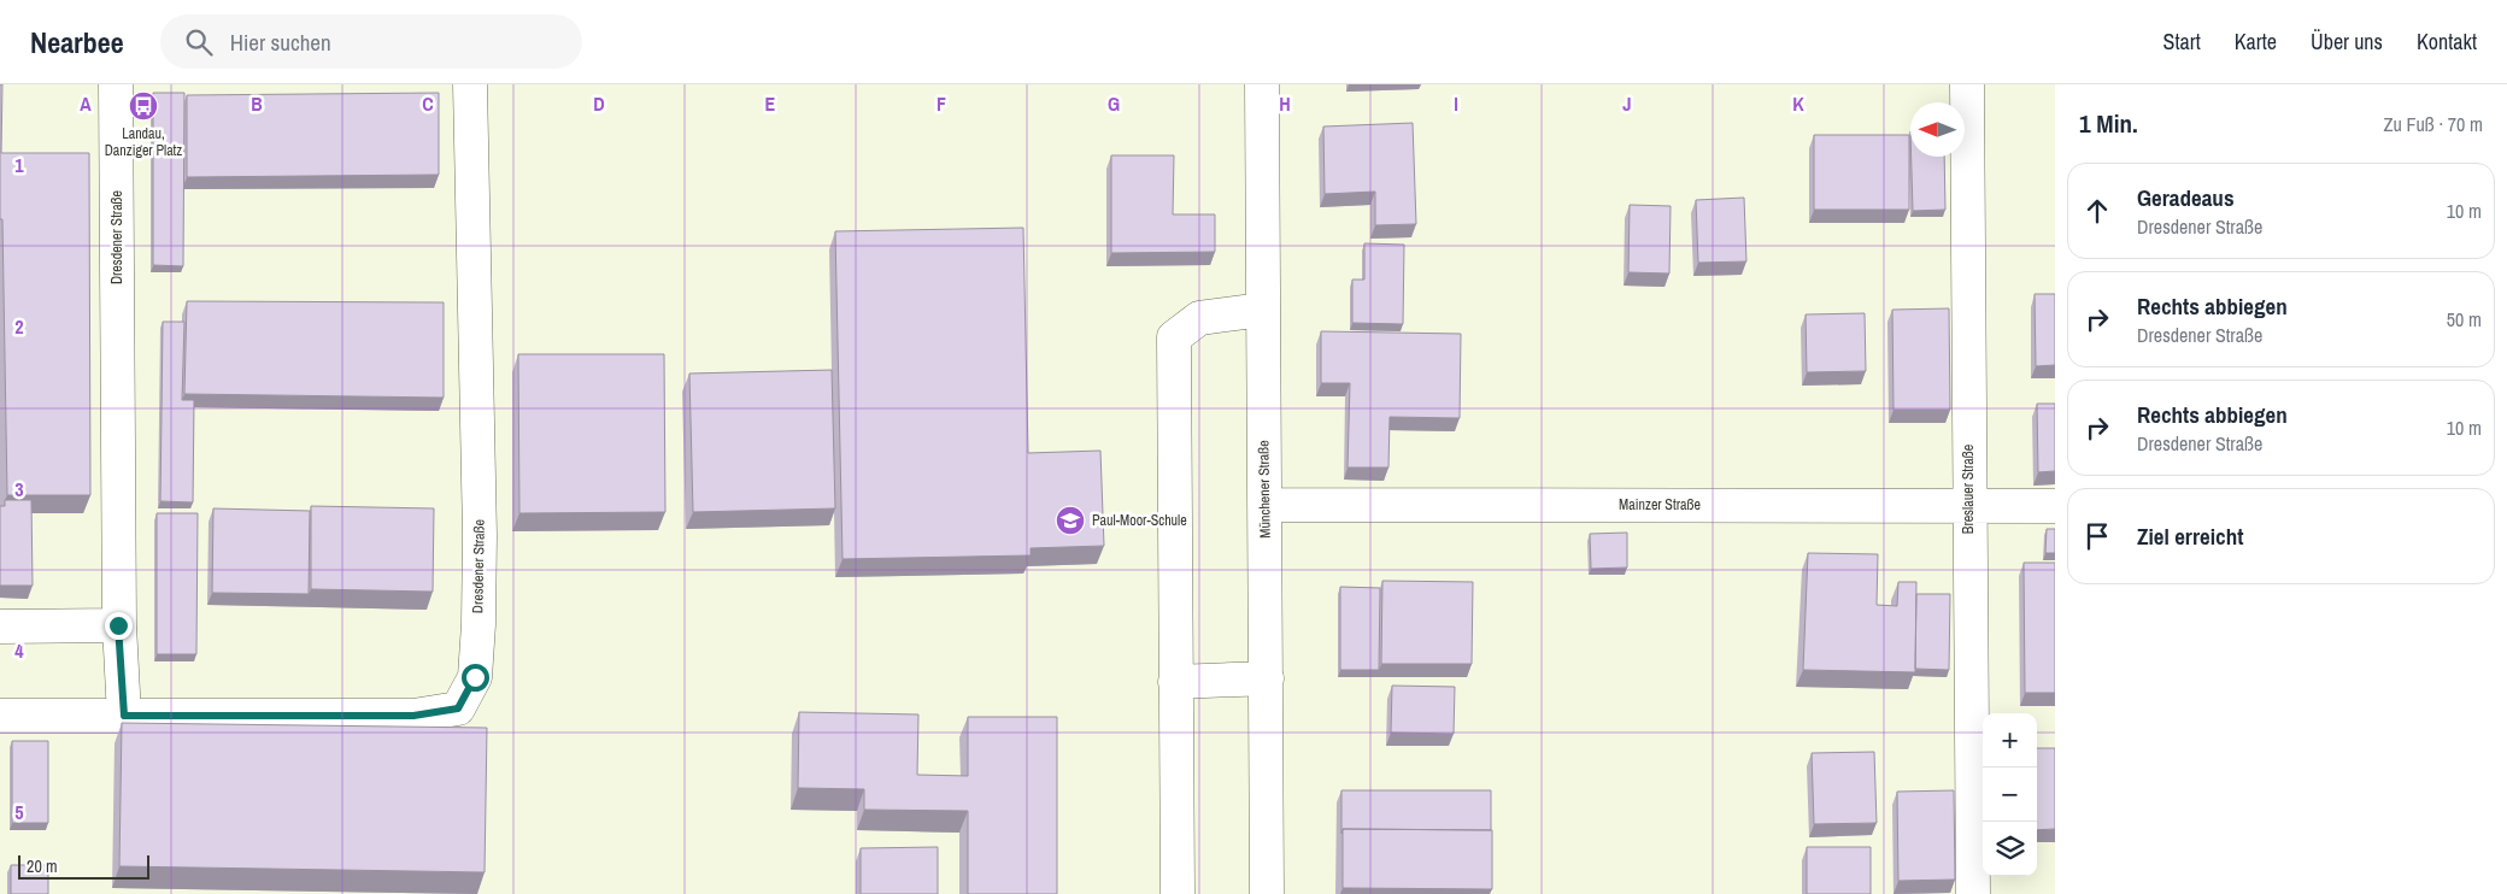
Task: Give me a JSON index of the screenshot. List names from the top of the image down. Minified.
{"streets":{"street":["Dresdener Straße","Münchener Straße","Breslauer Straße","Mainzer Straße"]},"crossings":[["Münchener Straße","Mainzer Straße"],["Breslauer Straße","Mainzer Straße"]],"places":{"bus stop":["Landau, Danziger Platz"],"school or university":["Paul-Moor-Schule"]},"scale_bar":"20 m","north":"left","page":{"header":"Nearbee","search":"Hier suchen","nav":["Start","Karte","Über uns","Kontakt"],"heading":["1 Min.","Zu Fuß · 70 m"],"list":[["Geradeaus","Dresdener Straße","10 m"],["Rechts abbiegen","Dresdener Straße","50 m"],["Rechts abbiegen","Dresdener Straße","10 m"],"Ziel erreicht"],"map_buttons":["+","−"],"scale":"20 m"},"grid":{"columns":["A","B","C","D","E","F","G","H","I","J","K"],"rows":["1","2","3","4","5"]}}
